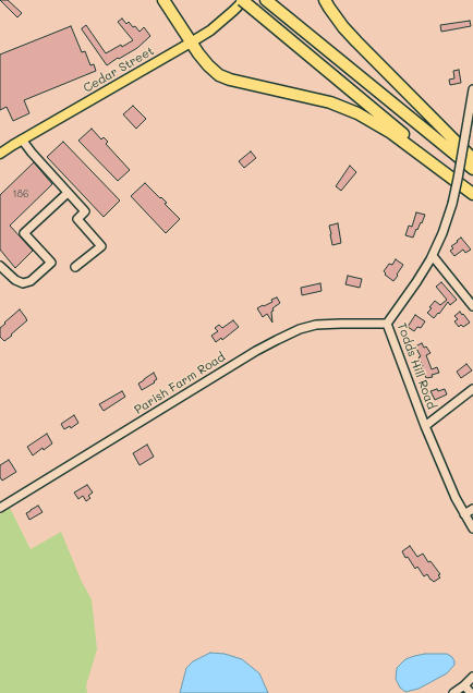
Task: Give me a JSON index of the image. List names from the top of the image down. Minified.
{"streets":{"main road":["Cedar Street"],"street":["Todds Hill Road","Parish Farm Road"]},"crossings":[["Todds Hill Road","Parish Farm Road"]],"house_numbers":["186"]}
